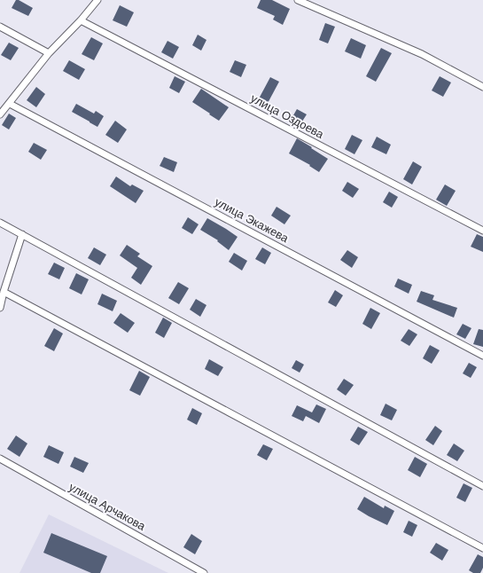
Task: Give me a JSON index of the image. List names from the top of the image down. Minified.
{"streets":{"street":["улица Оздоева","улица Экажева","улица Арчакова"]}}
